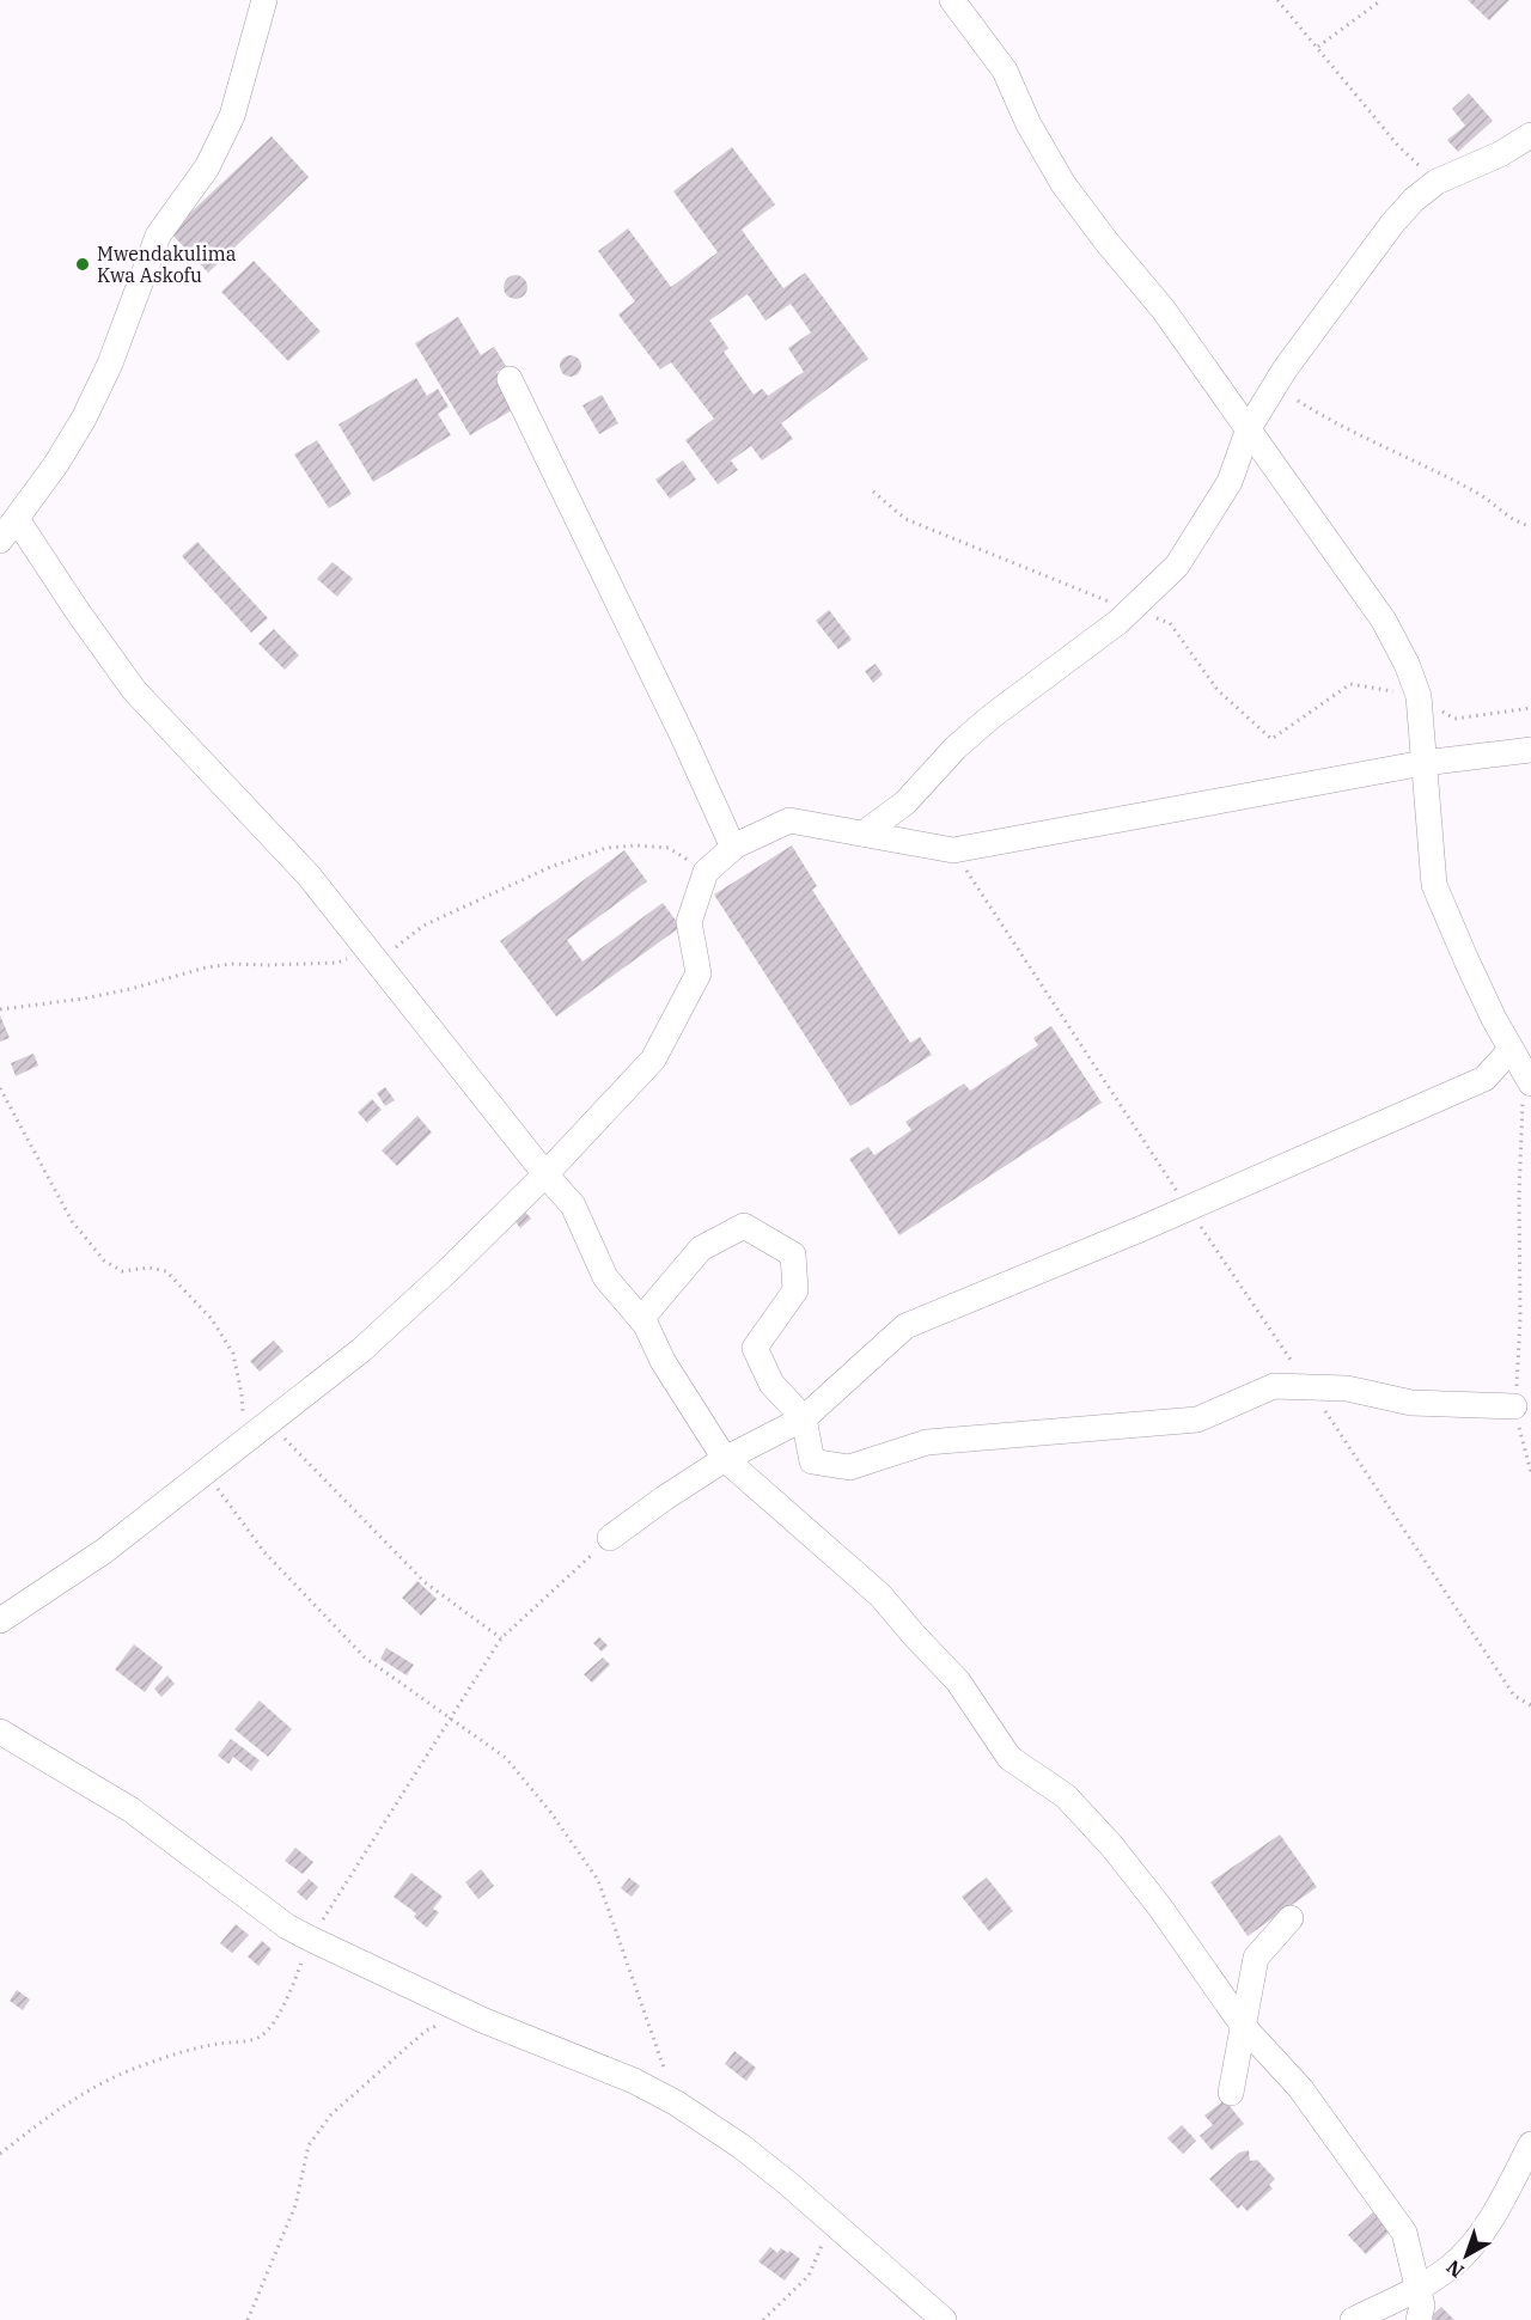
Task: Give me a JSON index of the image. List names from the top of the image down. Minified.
{"places":["Mwendakulima Kwa Askofu"],"north":"bottom left"}
